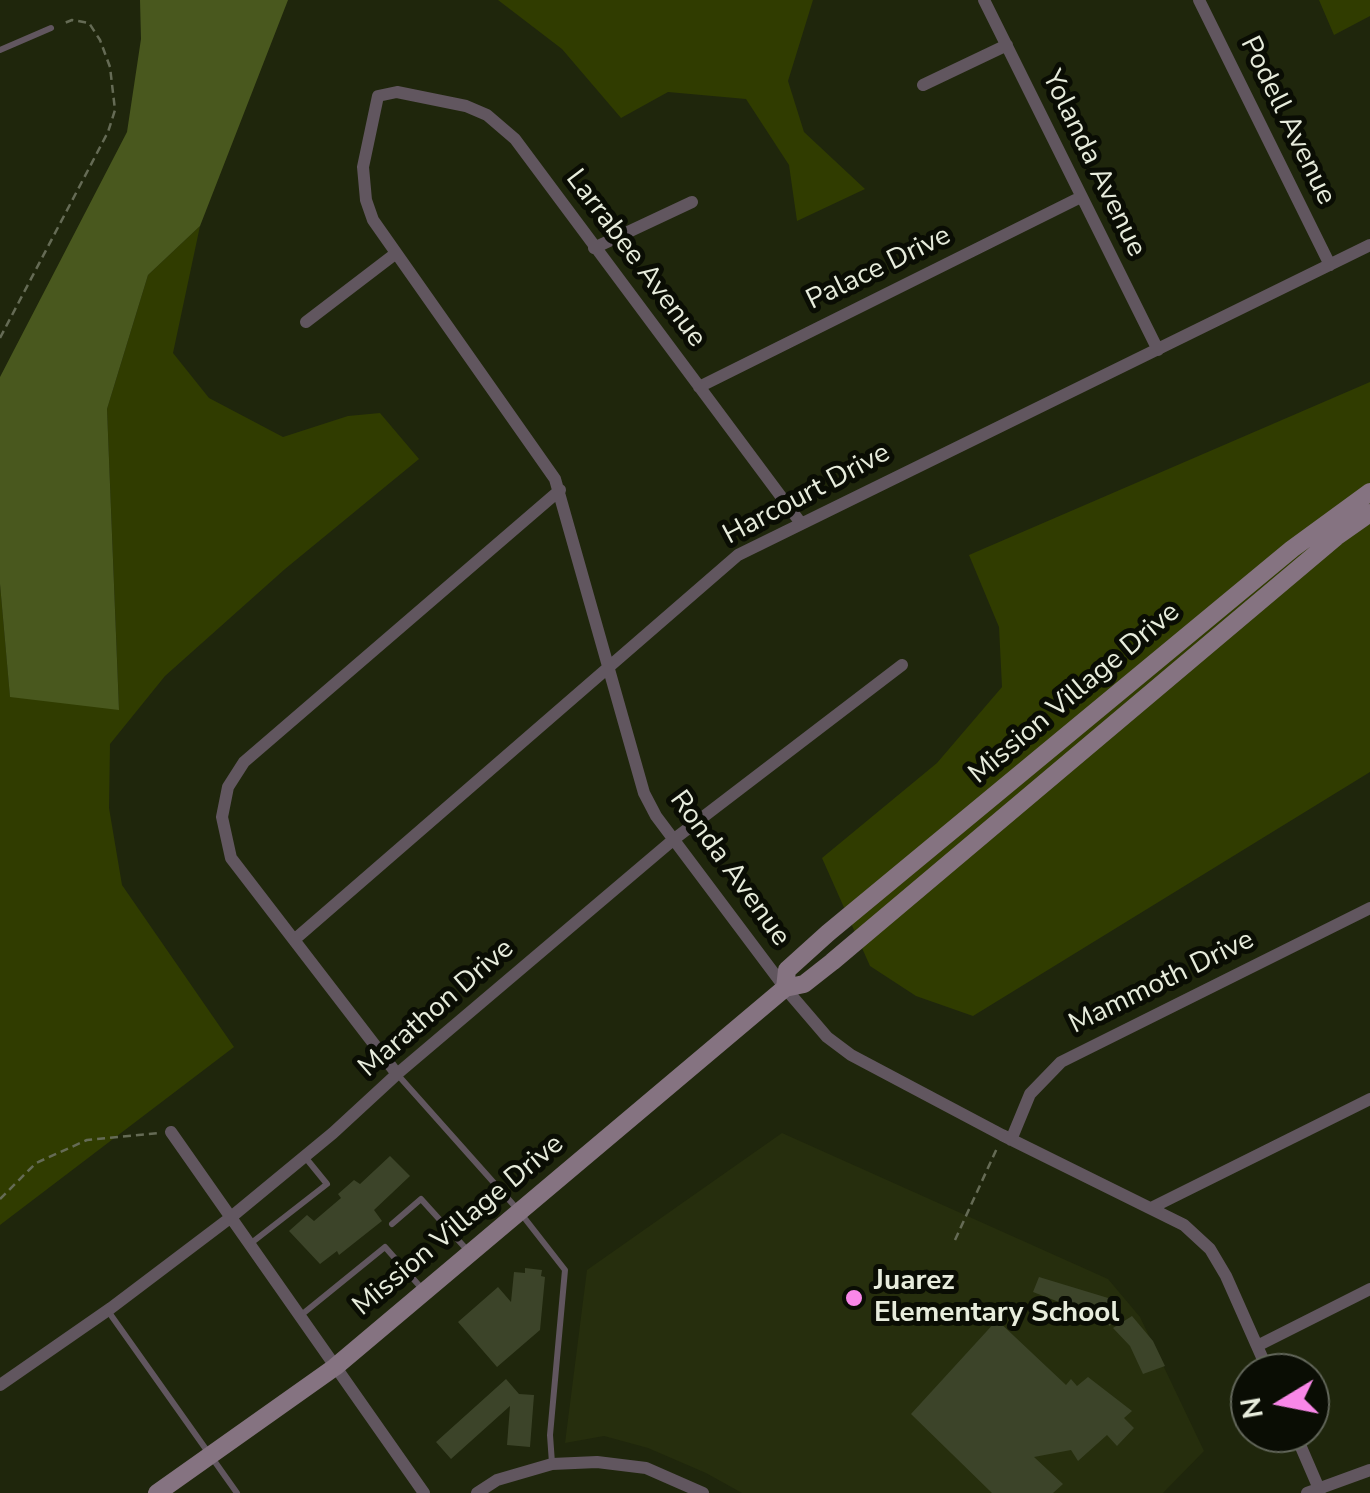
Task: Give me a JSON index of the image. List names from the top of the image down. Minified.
{"streets":{"main road":["Mission Village Drive"],"street":["Podell Avenue","Yolanda Avenue","Larrabee Avenue","Palace Drive","Harcourt Drive","Ronda Avenue","Mammoth Drive","Marathon Drive"]},"crossings":[["Podell Avenue","Harcourt Drive"],["Yolanda Avenue","Palace Drive"],["Yolanda Avenue","Harcourt Drive"],["Larrabee Avenue","Palace Drive"],["Larrabee Avenue","Harcourt Drive"],["Larrabee Avenue","Ronda Avenue"],["Harcourt Drive","Ronda Avenue"],["Mission Village Drive","Ronda Avenue"],["Ronda Avenue","Mammoth Drive"],["Ronda Avenue","Marathon Drive"]],"places":["Juarez Elementary School"],"north":"left"}
